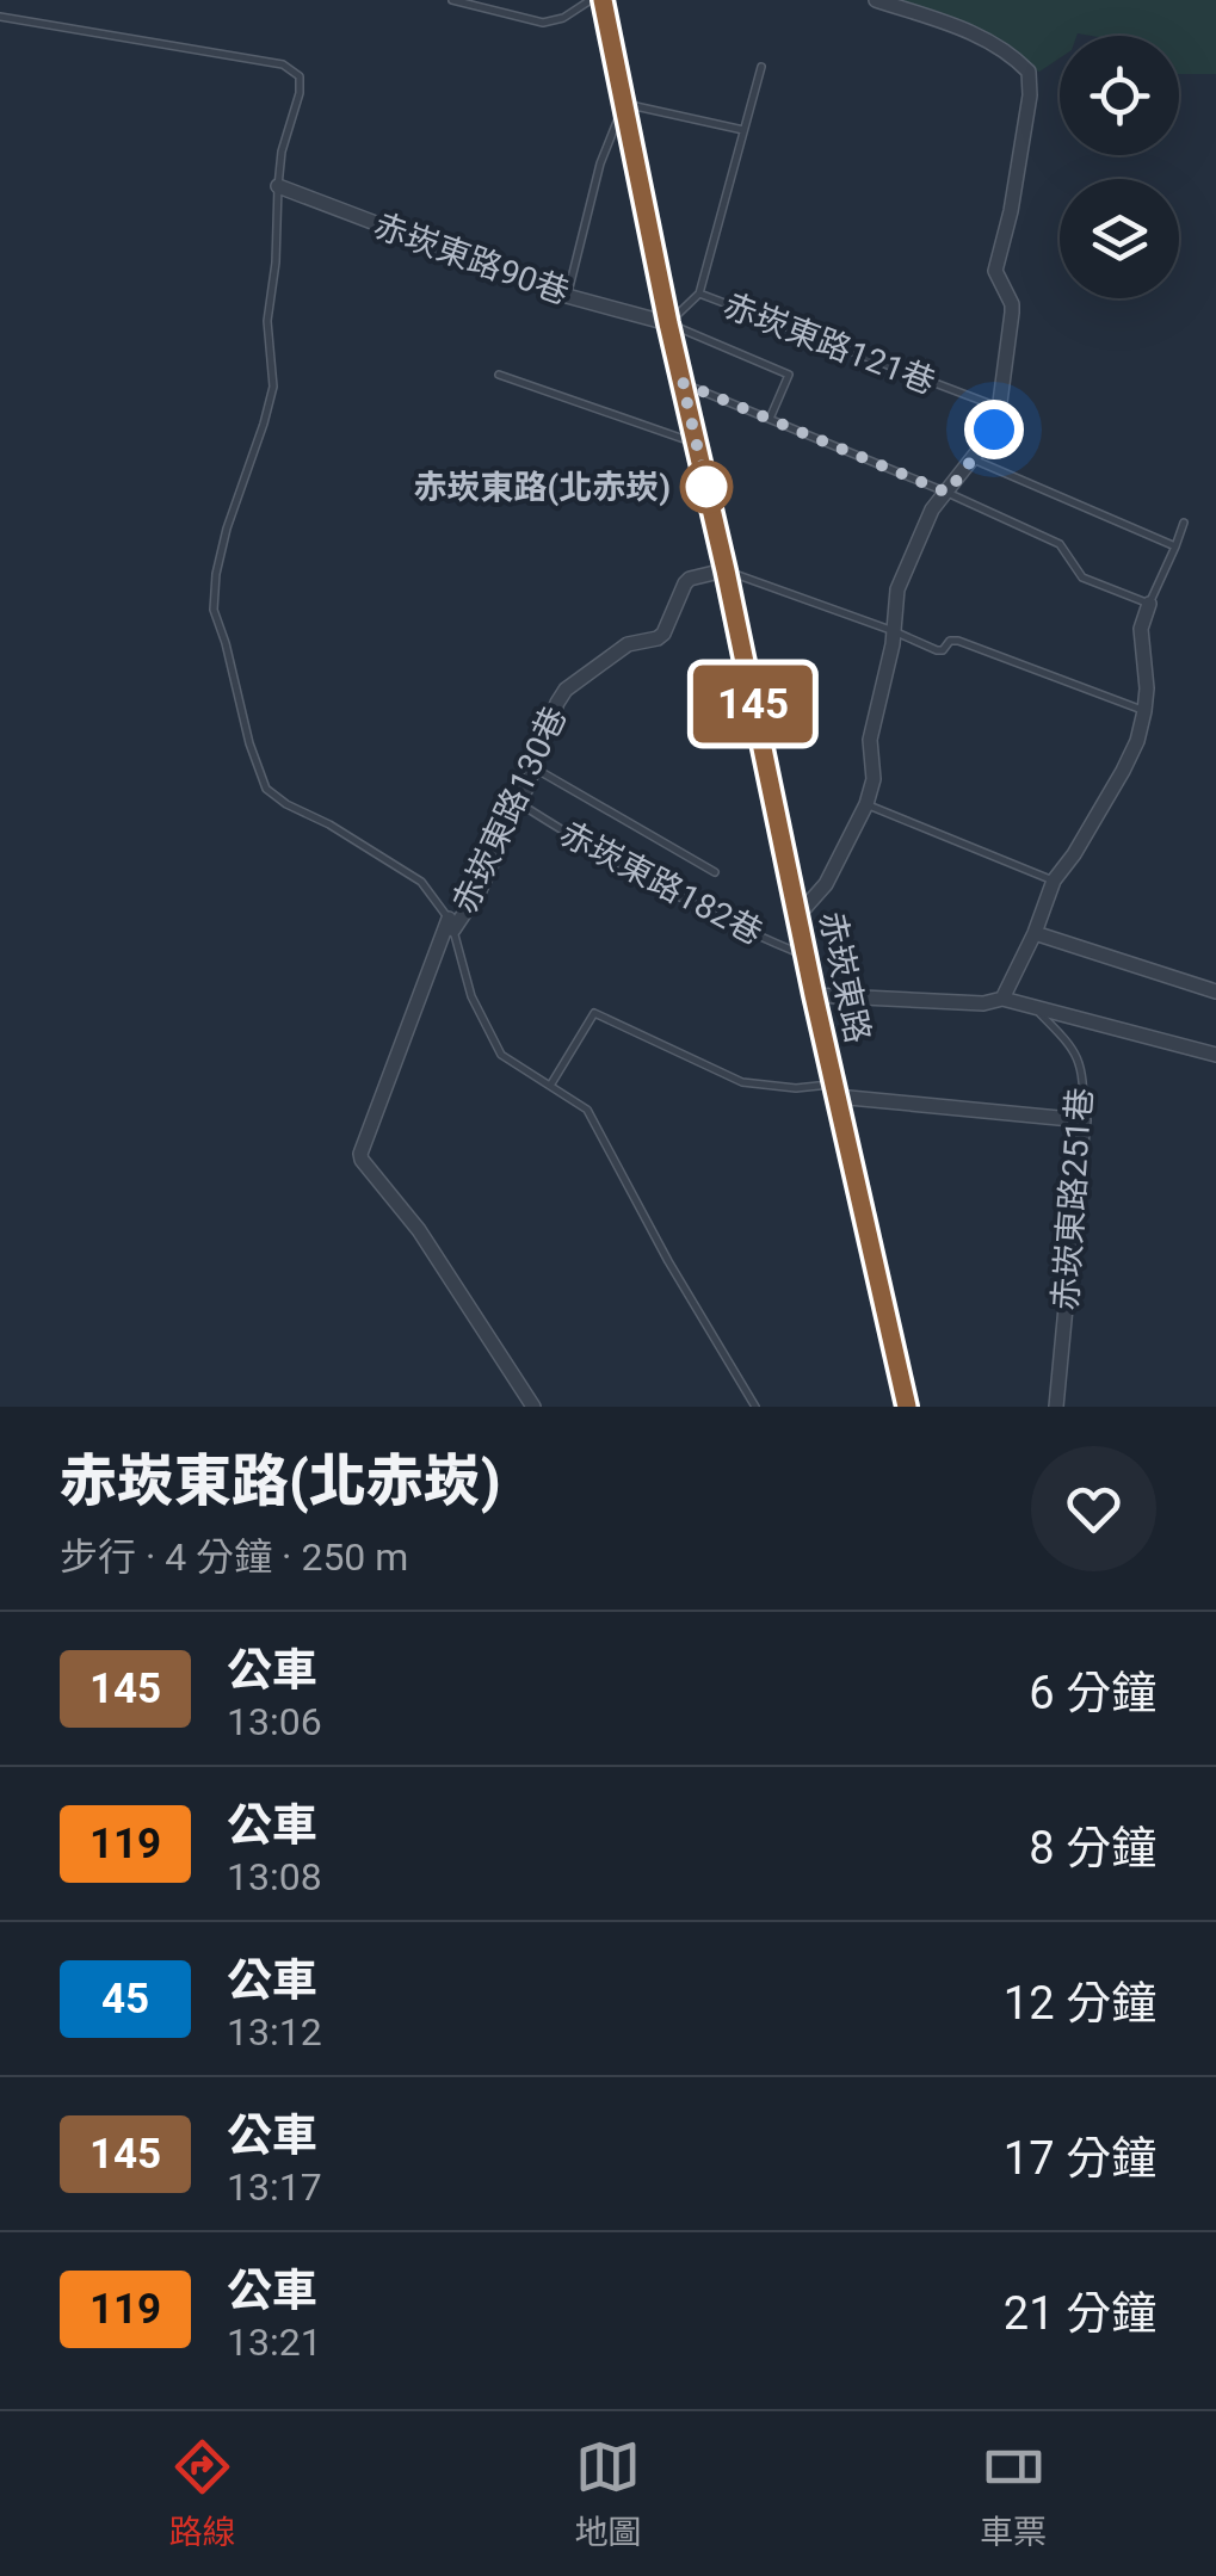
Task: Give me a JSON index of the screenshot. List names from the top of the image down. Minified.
{"streets":{"main road":["赤崁東路"],"street":["赤崁東路90巷","赤崁東路130巷","赤崁東路251巷"],"lane":["赤崁東路121巷","赤崁東路182巷"]},"crossings":[["赤崁東路90巷","赤崁東路121巷"],["赤崁東路90巷","赤崁東路"],["赤崁東路121巷","赤崁東路"],["赤崁東路130巷","赤崁東路182巷"],["赤崁東路130巷","赤崁東路"],["赤崁東路182巷","赤崁東路"],["赤崁東路","赤崁東路251巷"]],"places":["赤崁東路(北赤崁)"],"lines":["bus line 145"],"page":{"on_map":"145","heading":["赤崁東路(北赤崁)","步行 · 4 分鐘 · 250 m"],"list":[{"mark":"145","name":"公車","note":"13:06","value":"6 分鐘"},{"mark":"119","name":"公車","note":"13:08","value":"8 分鐘"},{"mark":"45","name":"公車","note":"13:12","value":"12 分鐘"},{"mark":"145","name":"公車","note":"13:17","value":"17 分鐘"},{"mark":"119","name":"公車","note":"13:21","value":"21 分鐘"}],"tabs":["路線","地圖","車票"]}}
